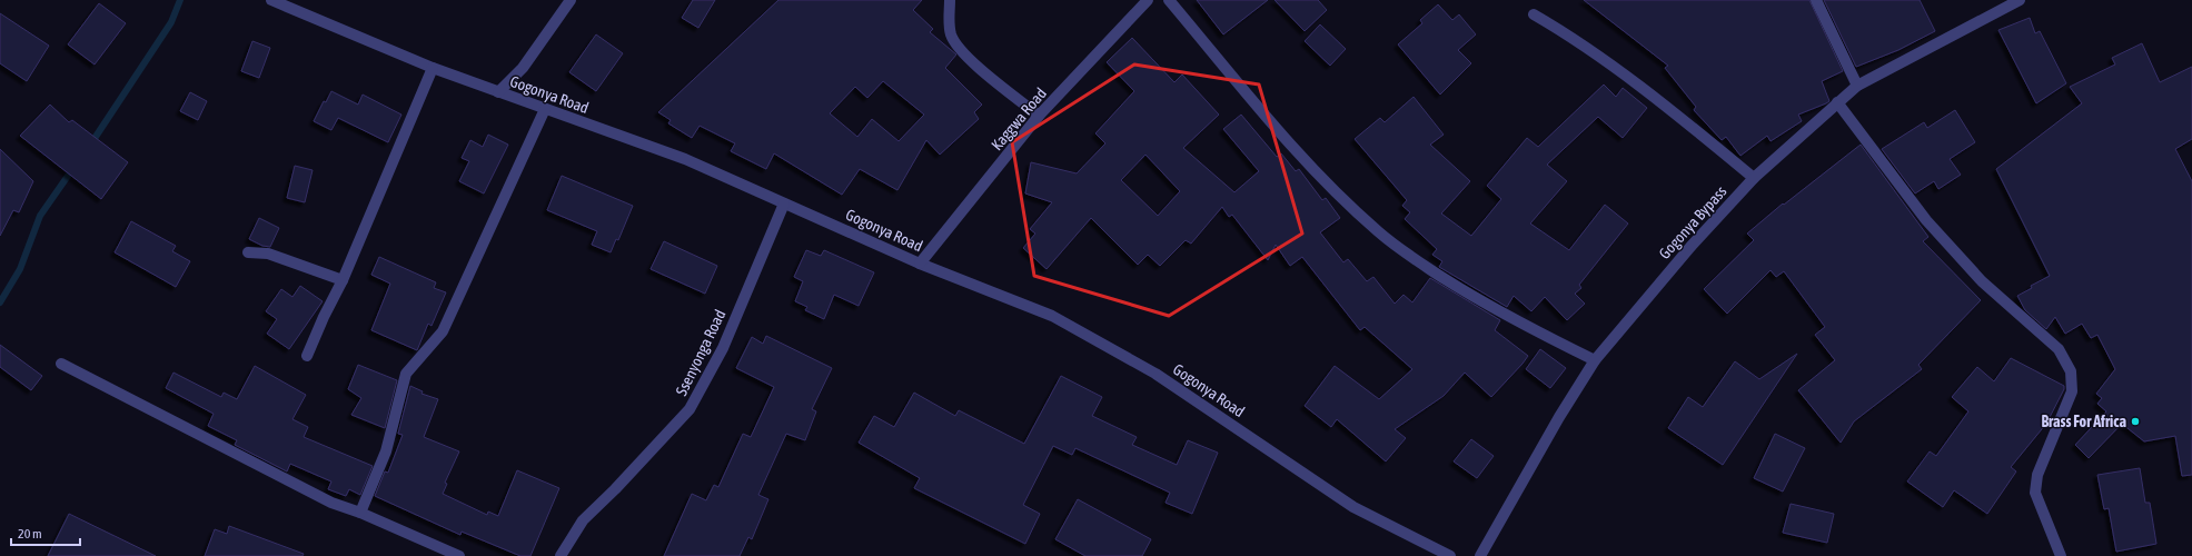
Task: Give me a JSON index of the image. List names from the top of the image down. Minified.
{"streets":{"street":["Gogonya Road","Kaggwa Road","Gogonya Bypass","Ssenyonga Road"]},"crossings":[["Gogonya Road","Kaggwa Road"],["Gogonya Road","Ssenyonga Road"]],"places":["Brass For Africa"],"scale_bar":"20 m"}
